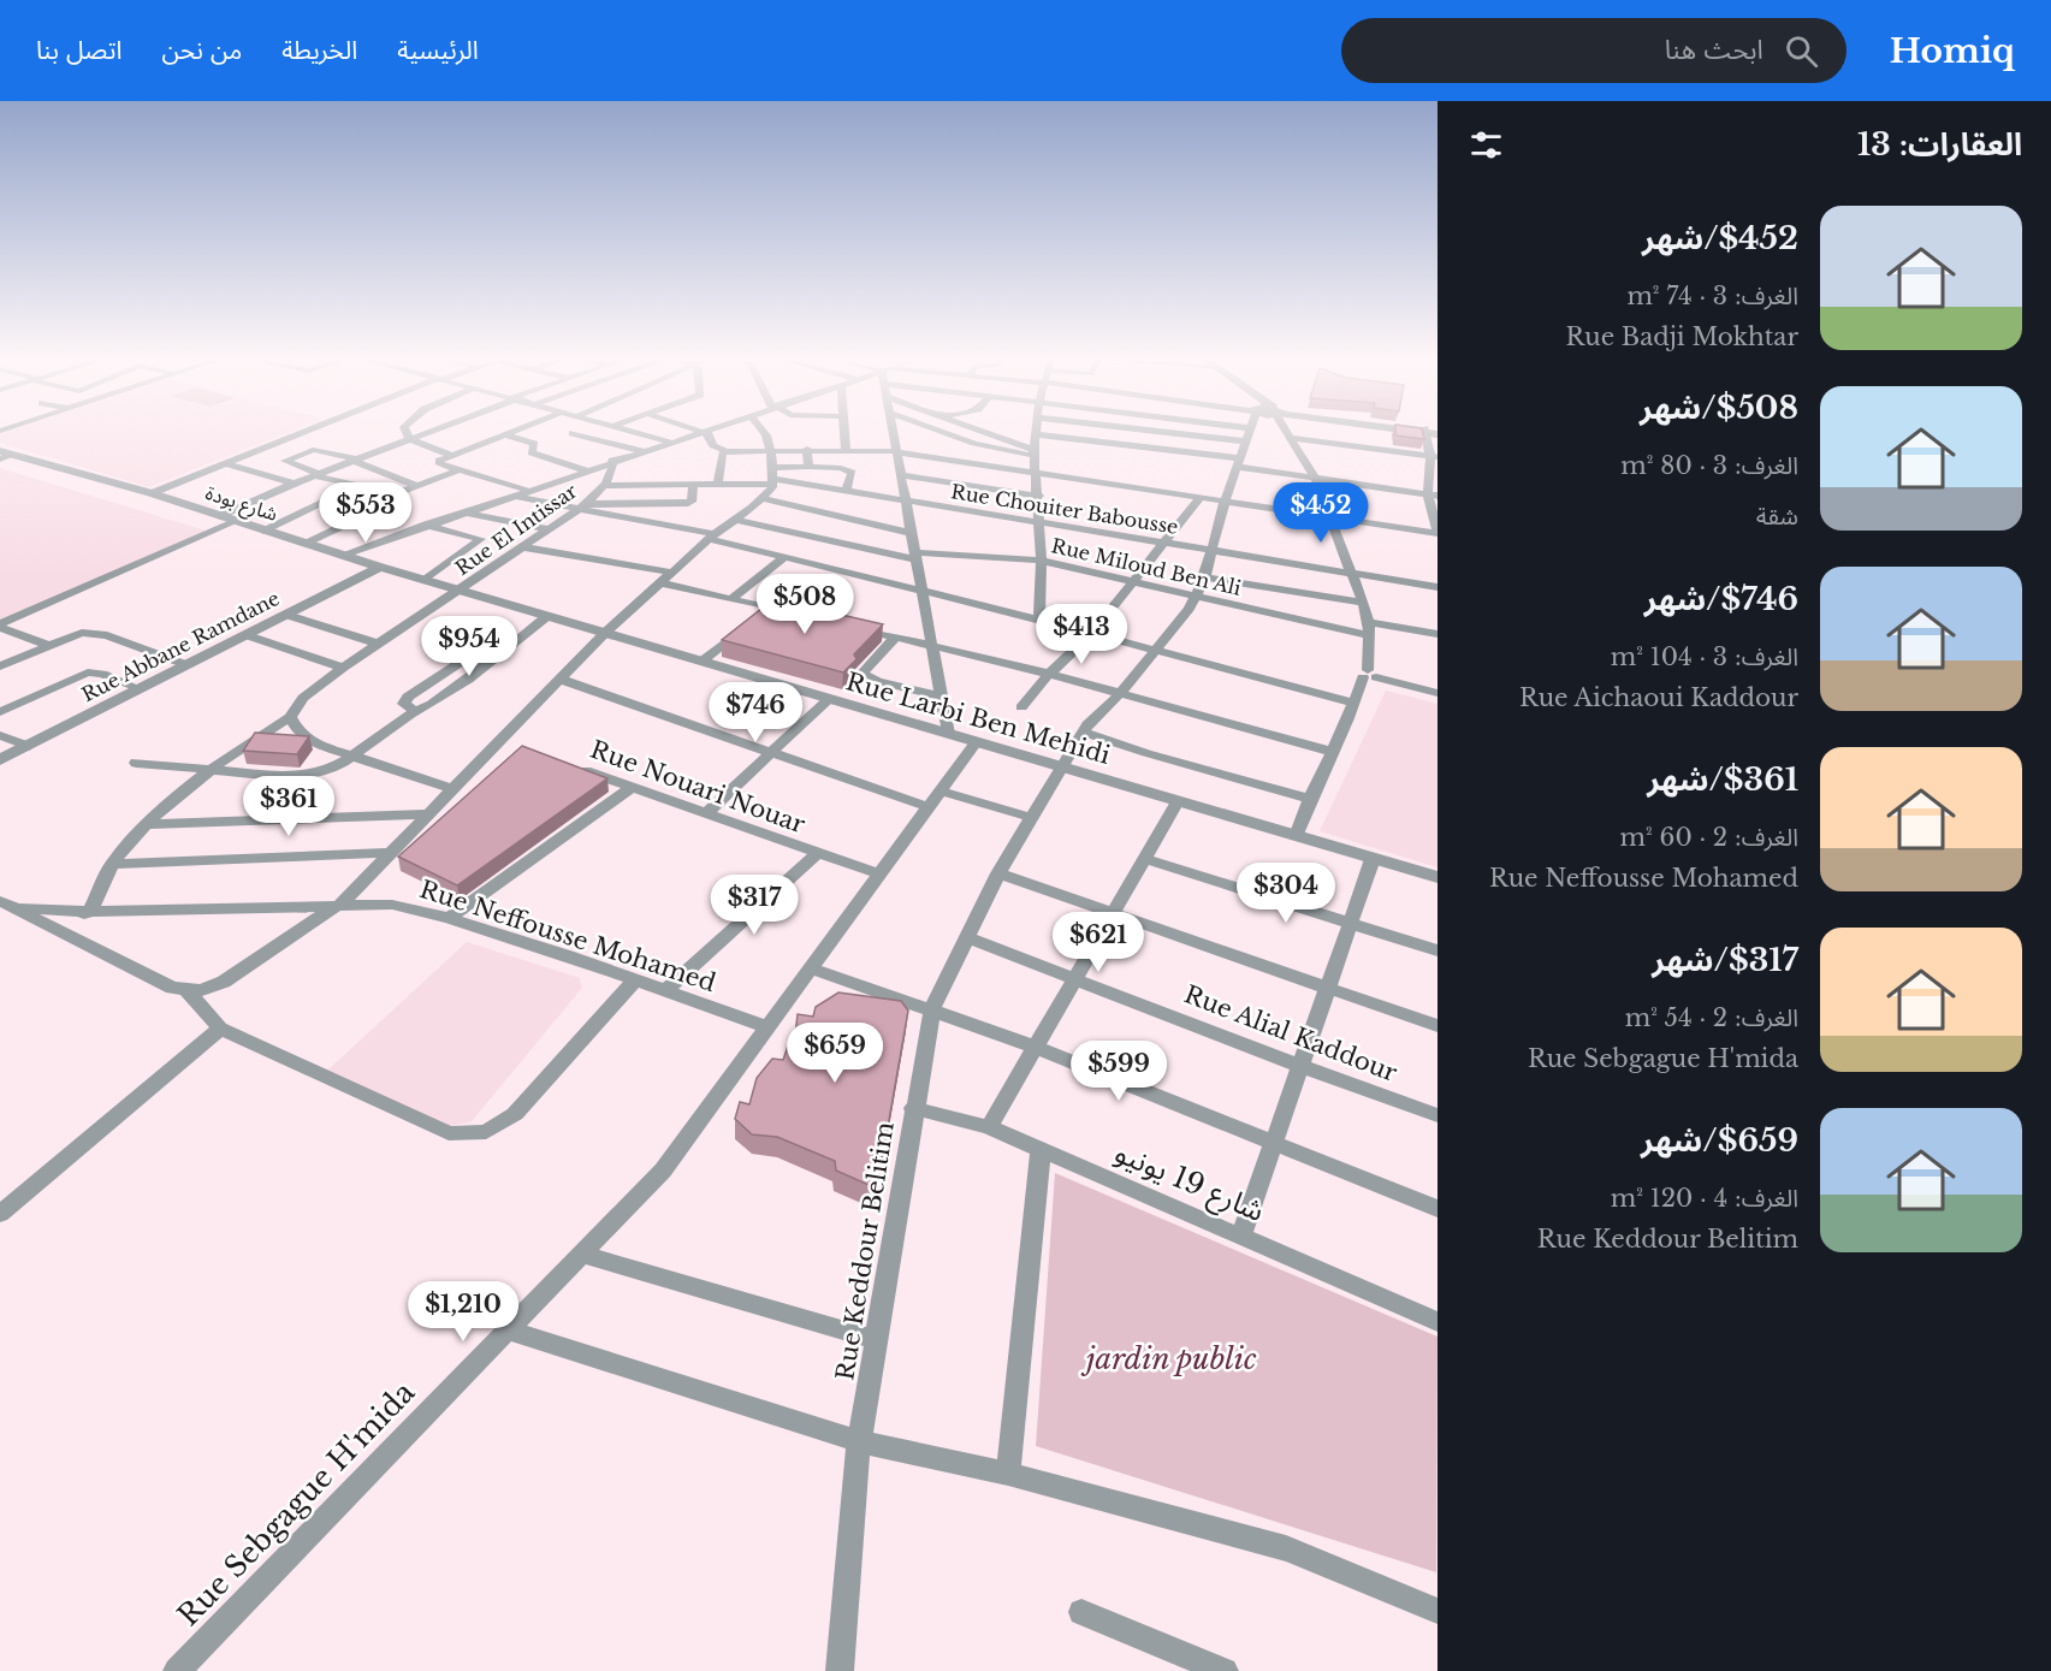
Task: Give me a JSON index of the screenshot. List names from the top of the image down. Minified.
{"streets":{"street":["شارع بودة","Rue Chouiter Babousse","Rue El Intissar","Rue Miloud Ben Ali","Rue Abbane Ramdane","Rue Larbi Ben Mehidi","Rue Nouari Nouar","Rue Neffousse Mohamed","Rue Alial Kaddour","شارع 19 يونيو","Rue Keddour Belitim","Rue Sebgague H'mida"]},"crossings":[["شارع بودة","Rue Larbi Ben Mehidi"],["Rue Chouiter Babousse","Rue Keddour Belitim"],["Rue El Intissar","Rue Larbi Ben Mehidi"],["Rue El Intissar","Rue Neffousse Mohamed"],["Rue Miloud Ben Ali","Rue Keddour Belitim"],["Rue Abbane Ramdane","Rue Larbi Ben Mehidi"],["Rue Larbi Ben Mehidi","Rue Keddour Belitim"],["Rue Larbi Ben Mehidi","Rue Sebgague H'mida"],["Rue Nouari Nouar","Rue Sebgague H'mida"],["Rue Neffousse Mohamed","Rue Sebgague H'mida"],["Rue Alial Kaddour","Rue Keddour Belitim"],["شارع 19 يونيو","Rue Keddour Belitim"]],"parks":["jardin public"],"page":{"header":"Homiq","search":"ابحث هنا","nav":["الرئيسية","الخريطة","من نحن","اتصل بنا"],"heading":"العقارات: 13","list":[{"name":"$452/شهر","note":"الغرف: 3 · 74 m² · Rue Badji Mokhtar"},{"name":"$508/شهر","note":"الغرف: 3 · 80 m² · شقة"},{"name":"$746/شهر","note":"الغرف: 3 · 104 m² · Rue Aichaoui Kaddour"},{"name":"$361/شهر","note":"الغرف: 2 · 60 m² · Rue Neffousse Mohamed"},{"name":"$317/شهر","note":"الغرف: 2 · 54 m² · Rue Sebgague H'mida"},{"name":"$659/شهر","note":"الغرف: 4 · 120 m² · Rue Keddour Belitim"}],"price":["$553","$452","$508","$413","$954","$746","$361","$304","$317","$621","$659","$599","$1,210"]}}
